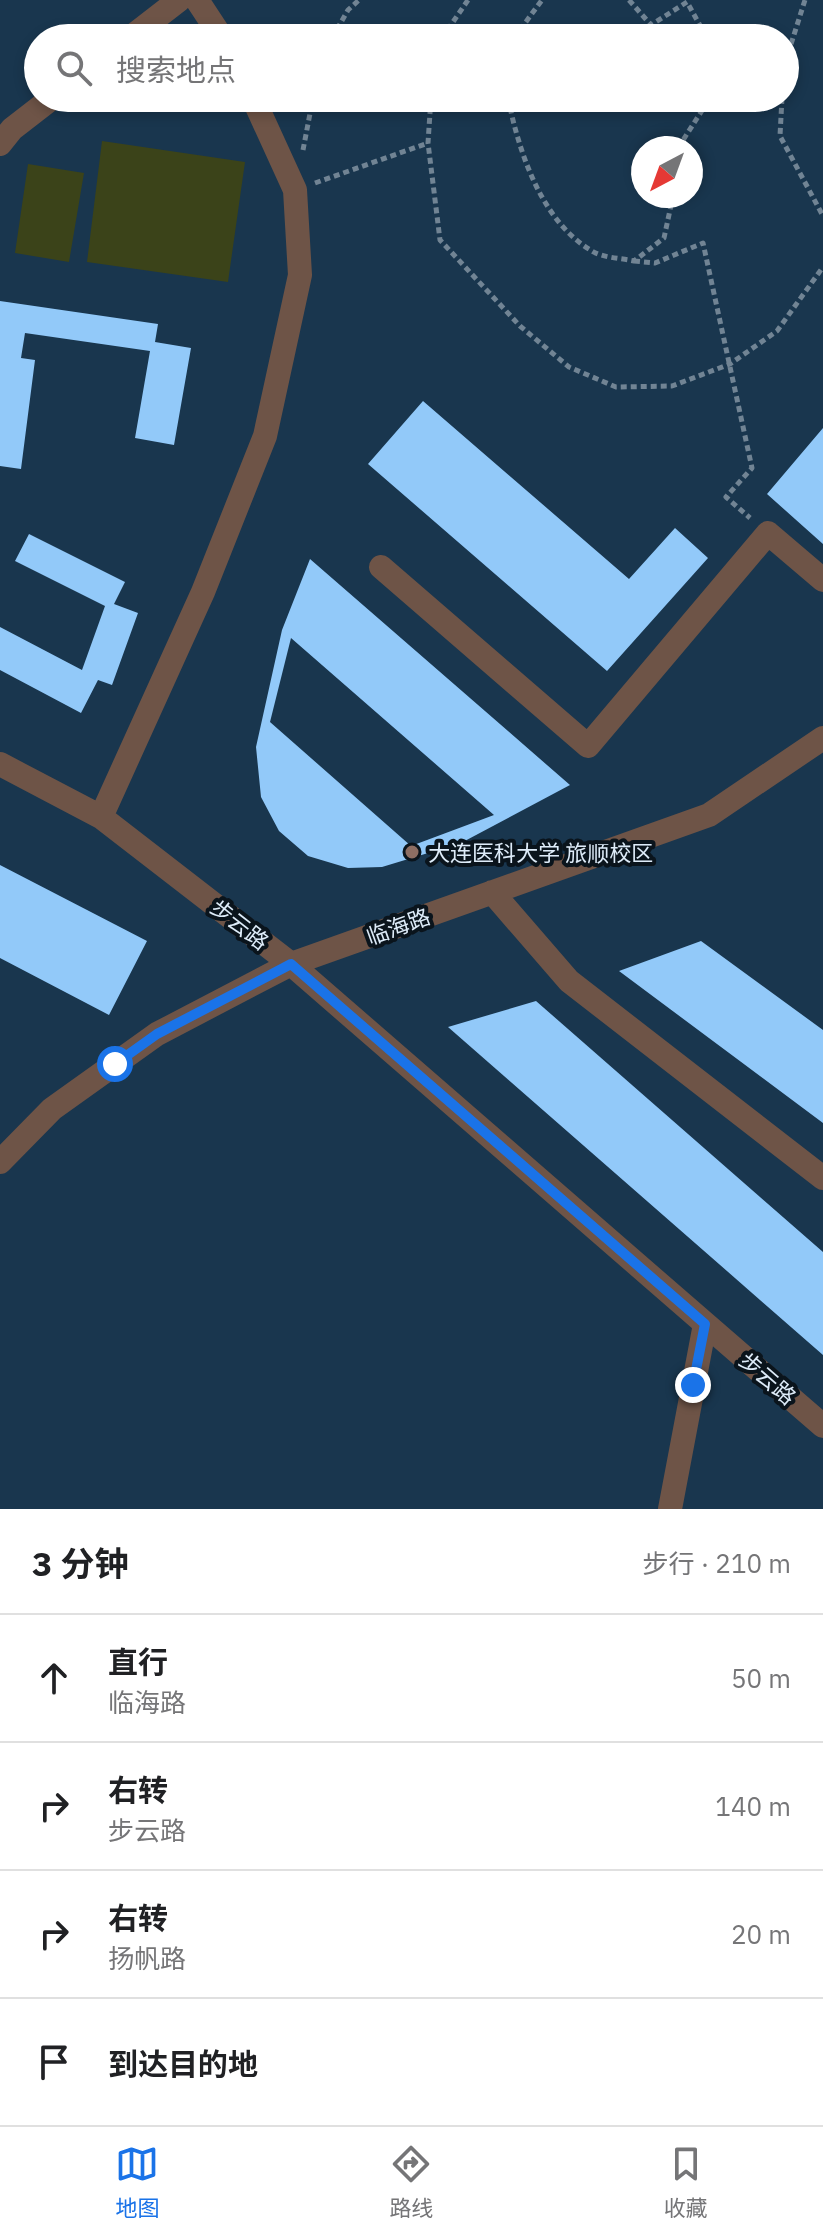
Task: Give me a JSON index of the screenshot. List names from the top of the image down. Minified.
{"streets":{"street":["步云路","临海路"]},"crossings":[["步云路","临海路"]],"places":["大连医科大学 旅顺校区"],"north":"bottom left","page":{"search":"搜索地点","heading":["3 分钟","步行 · 210 m"],"list":[["直行","临海路","50 m"],["右转","步云路","140 m"],["右转","扬帆路","20 m"],"到达目的地"],"nav":["地图","路线","收藏"]}}
